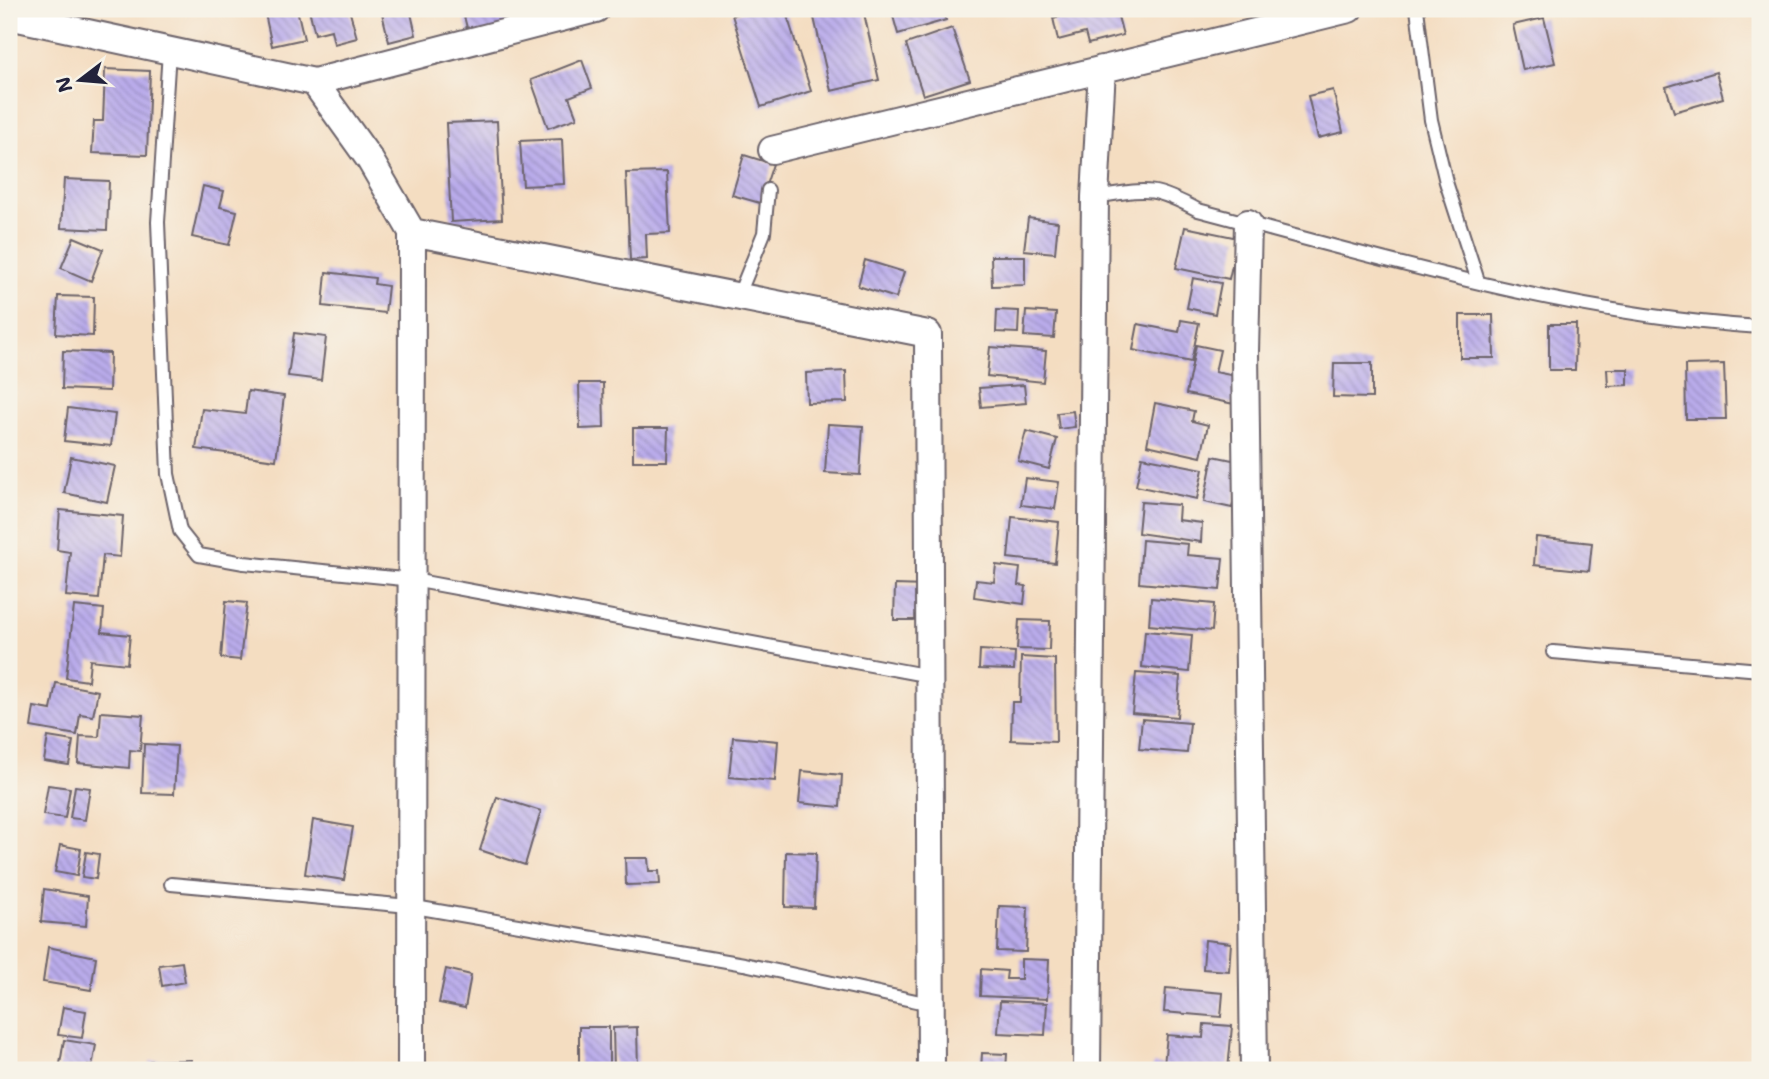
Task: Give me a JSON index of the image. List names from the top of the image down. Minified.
{"north":"left"}
